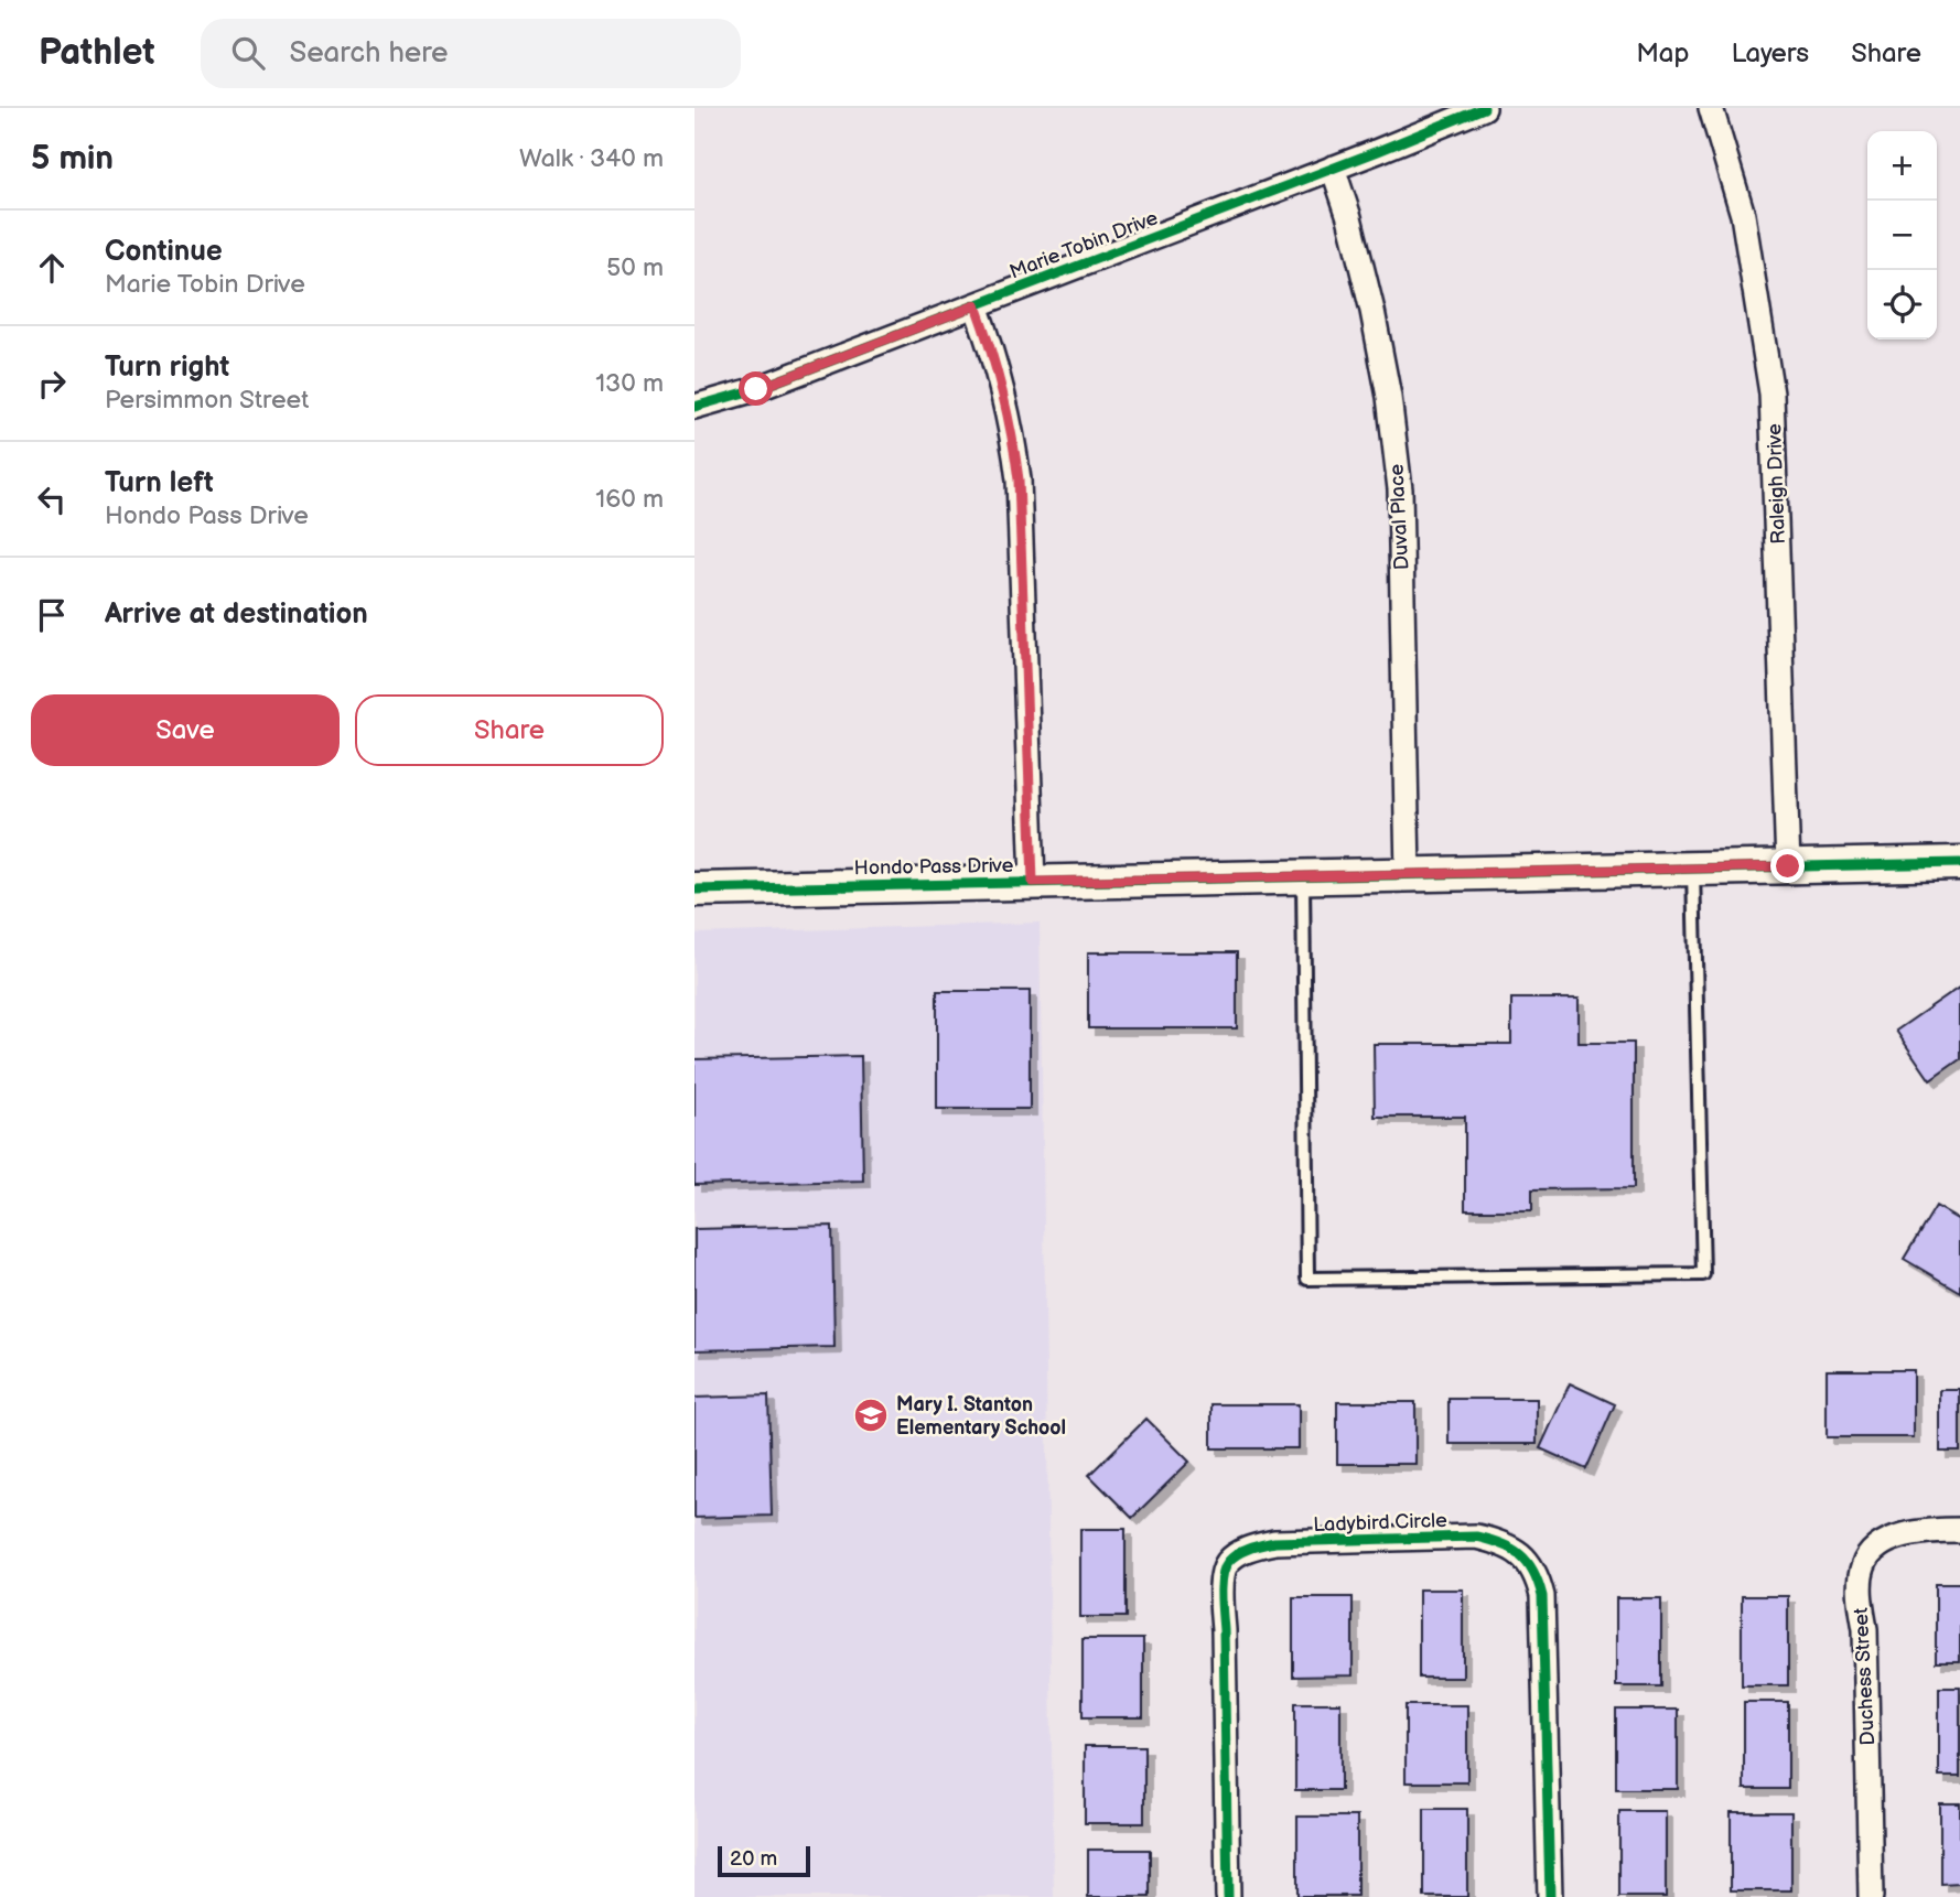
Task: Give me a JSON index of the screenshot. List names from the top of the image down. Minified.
{"streets":{"main road":["Hondo Pass Drive"],"street":["Marie Tobin Drive","Raleigh Drive","Duval Place","Ladybird Circle","Duchess Street"]},"crossings":[["Marie Tobin Drive","Duval Place"],["Raleigh Drive","Hondo Pass Drive"],["Duval Place","Hondo Pass Drive"]],"places":{"school or university":["Mary I. Stanton Elementary School"]},"scale_bar":"20 m","page":{"header":"Pathlet","search":"Search here","nav":["Map","Layers","Share"],"heading":["5 min","Walk · 340 m"],"map_buttons":["+","−"],"list":[["Continue","Marie Tobin Drive","50 m"],["Turn right","Persimmon Street","130 m"],["Turn left","Hondo Pass Drive","160 m"],"Arrive at destination"],"buttons":["Save","Share"],"scale":"20 m"}}
